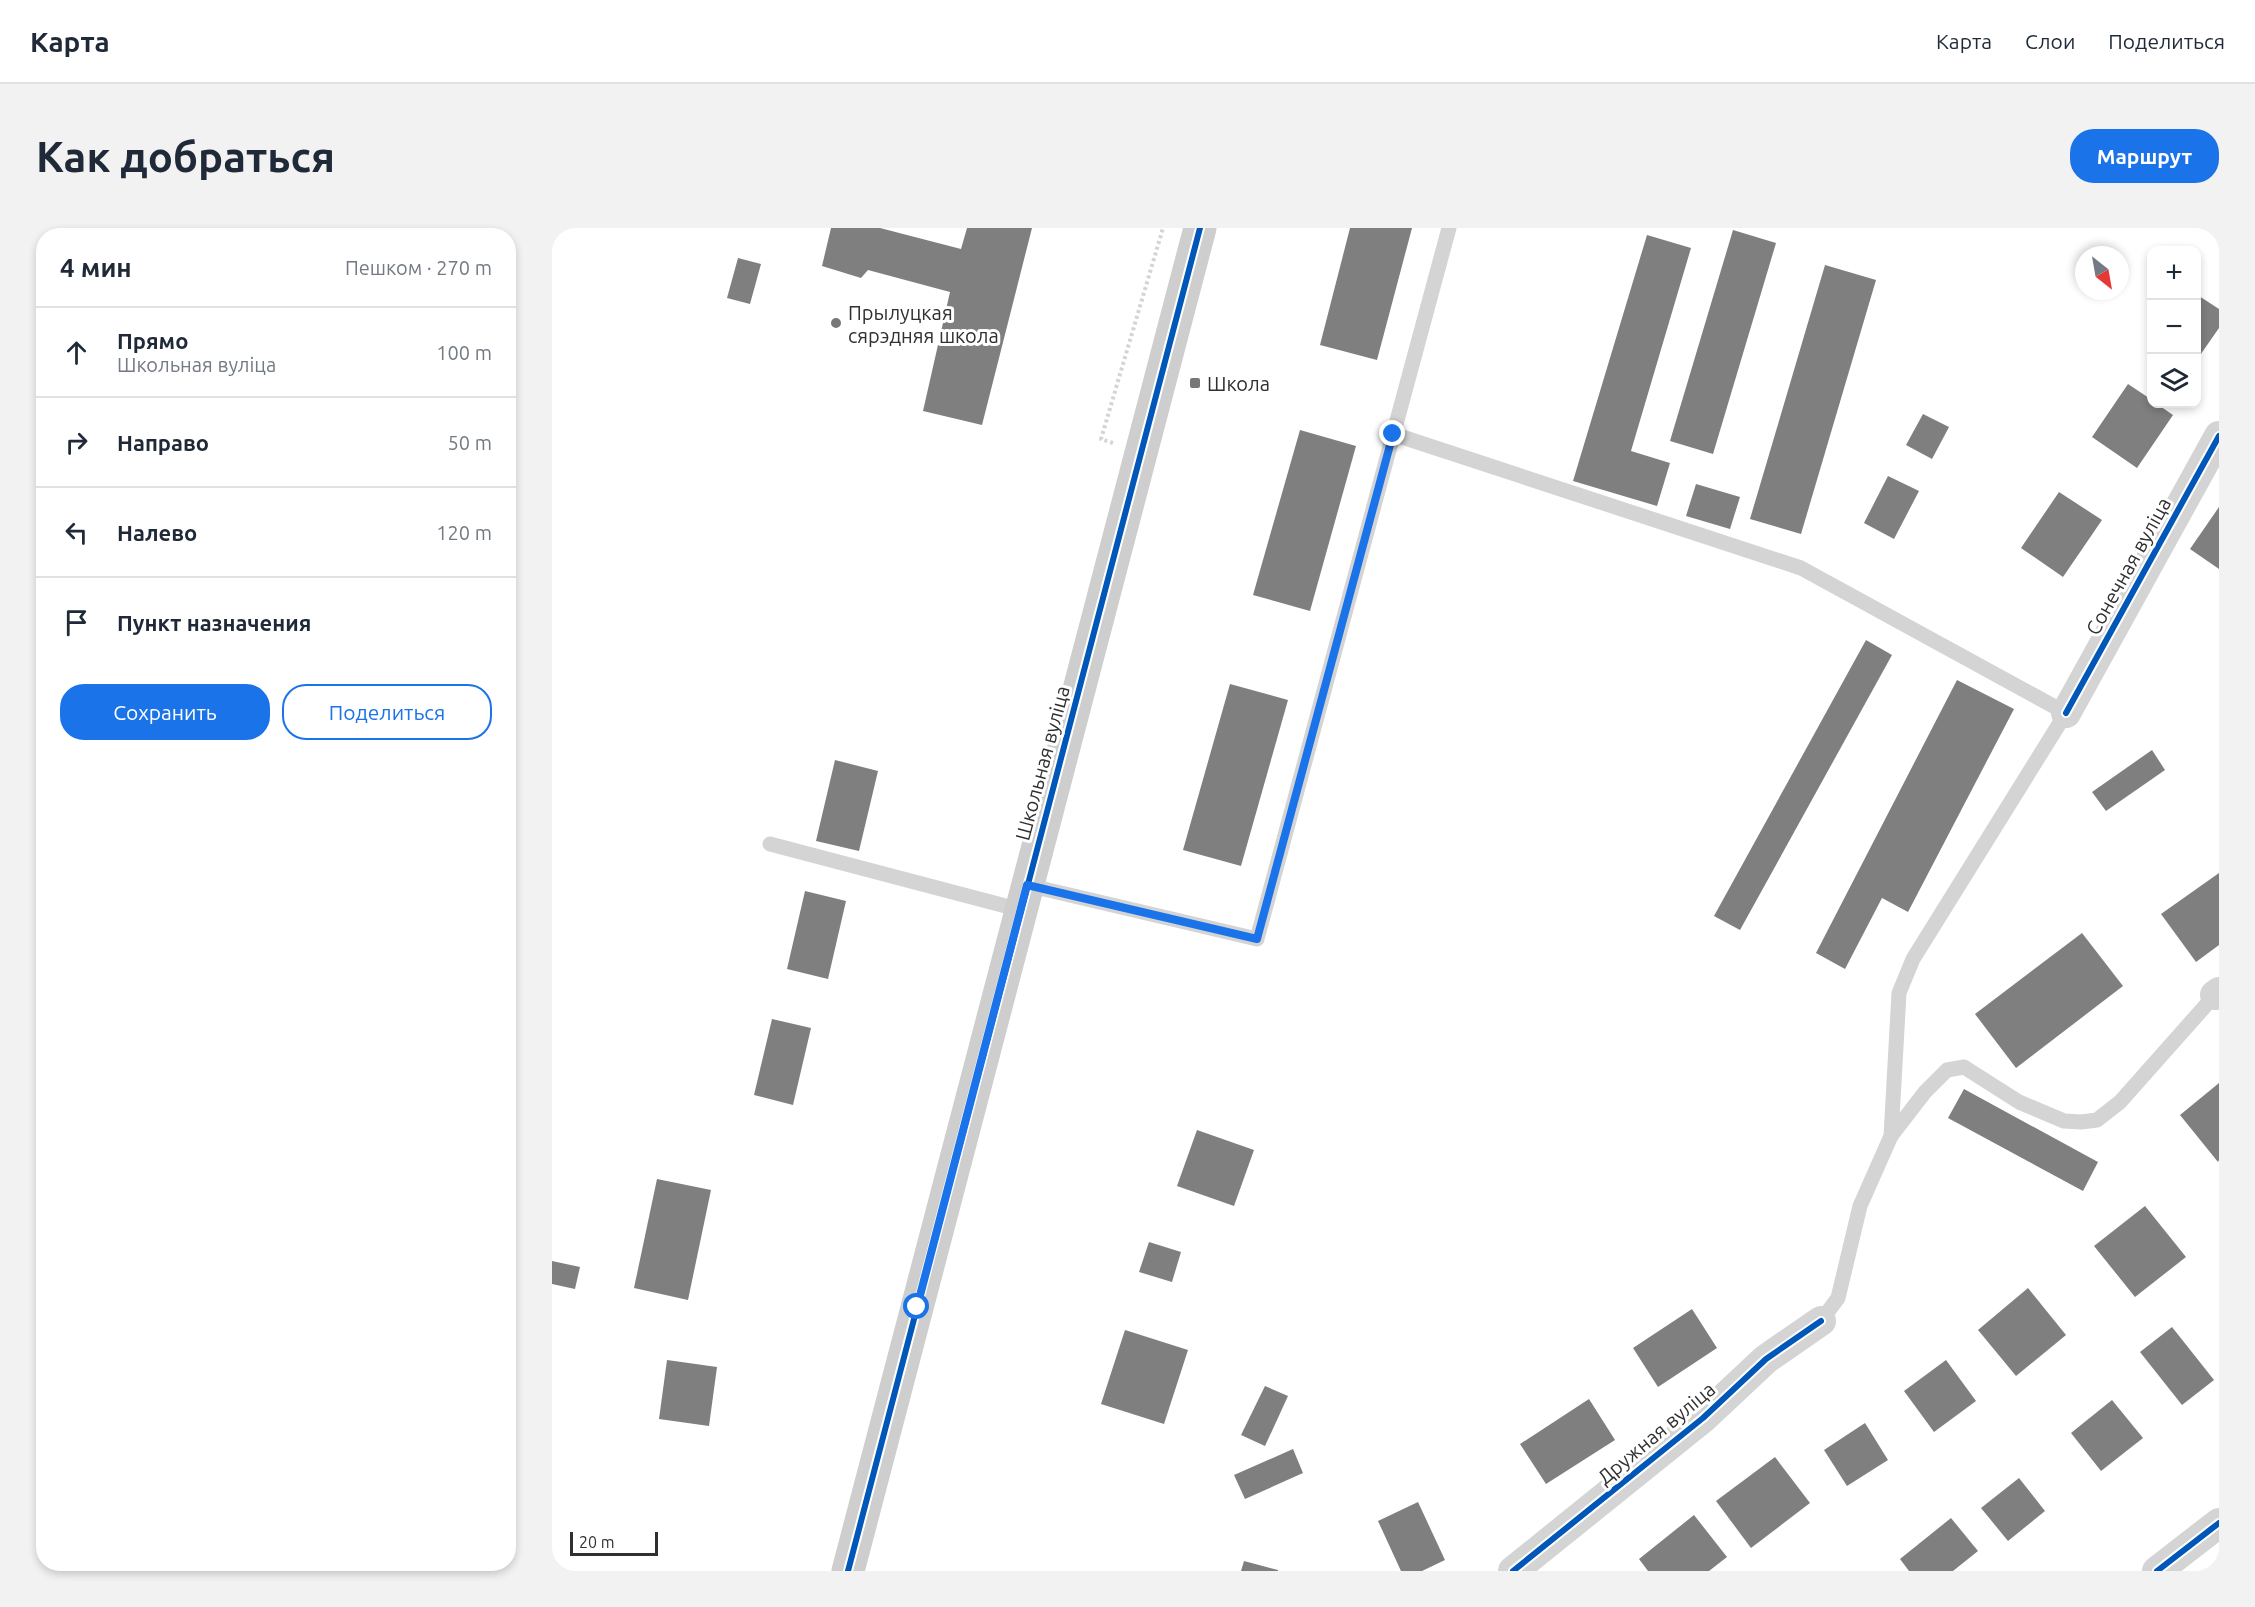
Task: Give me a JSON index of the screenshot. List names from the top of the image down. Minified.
{"streets":{"street":["Сонечная вуліца","Школьная вуліца","Дружная вуліца"]},"places":{"other":["Прылуцкая сярэдняя школа"],"transit":["Школа"]},"scale_bar":"20 m","north":"bottom right","page":{"header":"Карта","nav":["Карта","Слои","Поделиться"],"buttons":["Маршрут",["Сохранить","Поделиться"]],"title":"Как добраться","heading":["4 мин","Пешком · 270 m"],"map_buttons":["+","−"],"list":[["Прямо","Школьная вуліца","100 m"],["Направо","50 m"],["Налево","120 m"],"Пункт назначения"],"scale":"20 m"}}
